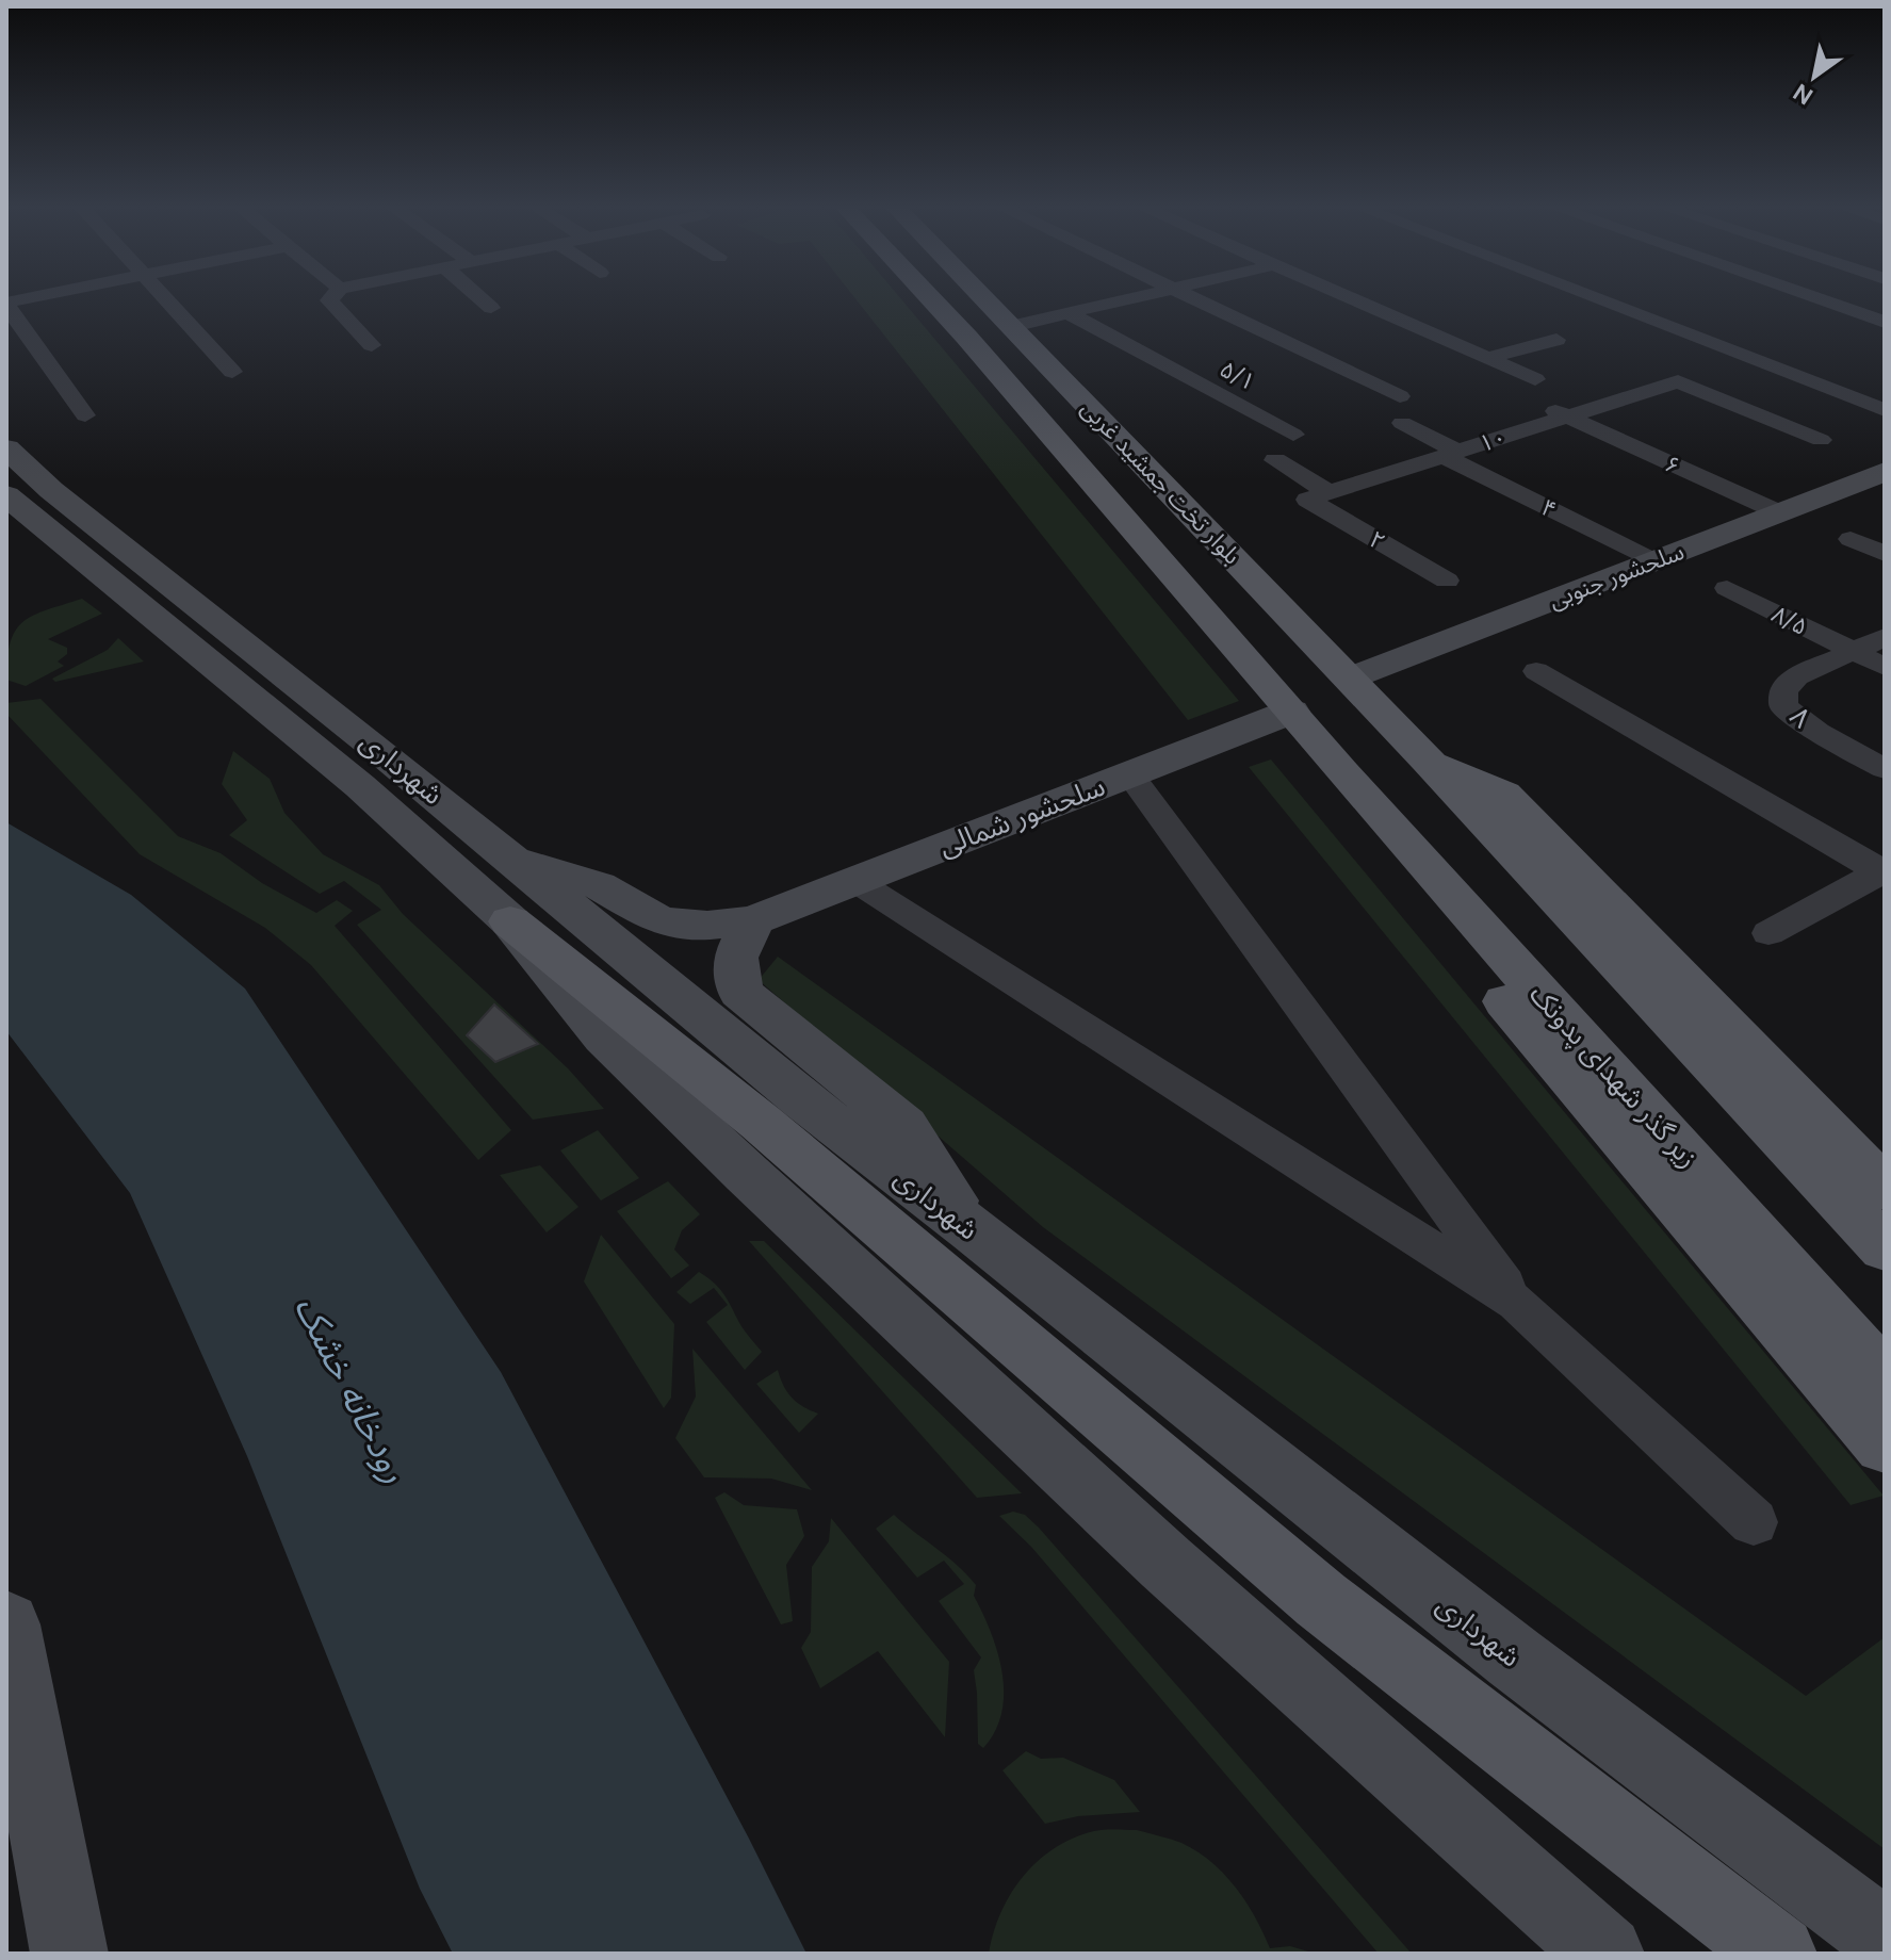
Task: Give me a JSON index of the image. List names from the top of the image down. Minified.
{"streets":{"main road":["بلوار تخت جمشید غربی","زیر گذر شهدای پدونک"],"street":["۵/۱","۱۰","۶","۴","۲","سلحشور جنوبی","۸/۵","۸","شهرداری","سلحشور شمالی"]},"crossings":[["۱۰","۶"],["۱۰","۴"],["۱۰","۲"],["۶","سلحشور جنوبی"],["بلوار تخت جمشید غربی","سلحشور جنوبی"],["بلوار تخت جمشید غربی","سلحشور شمالی"],["بلوار تخت جمشید غربی","زیر گذر شهدای پدونک"],["۴","سلحشور جنوبی"],["۸/۵","۸"],["شهرداری","سلحشور شمالی"]],"water":["رودخانه خشک"],"north":"bottom left"}
